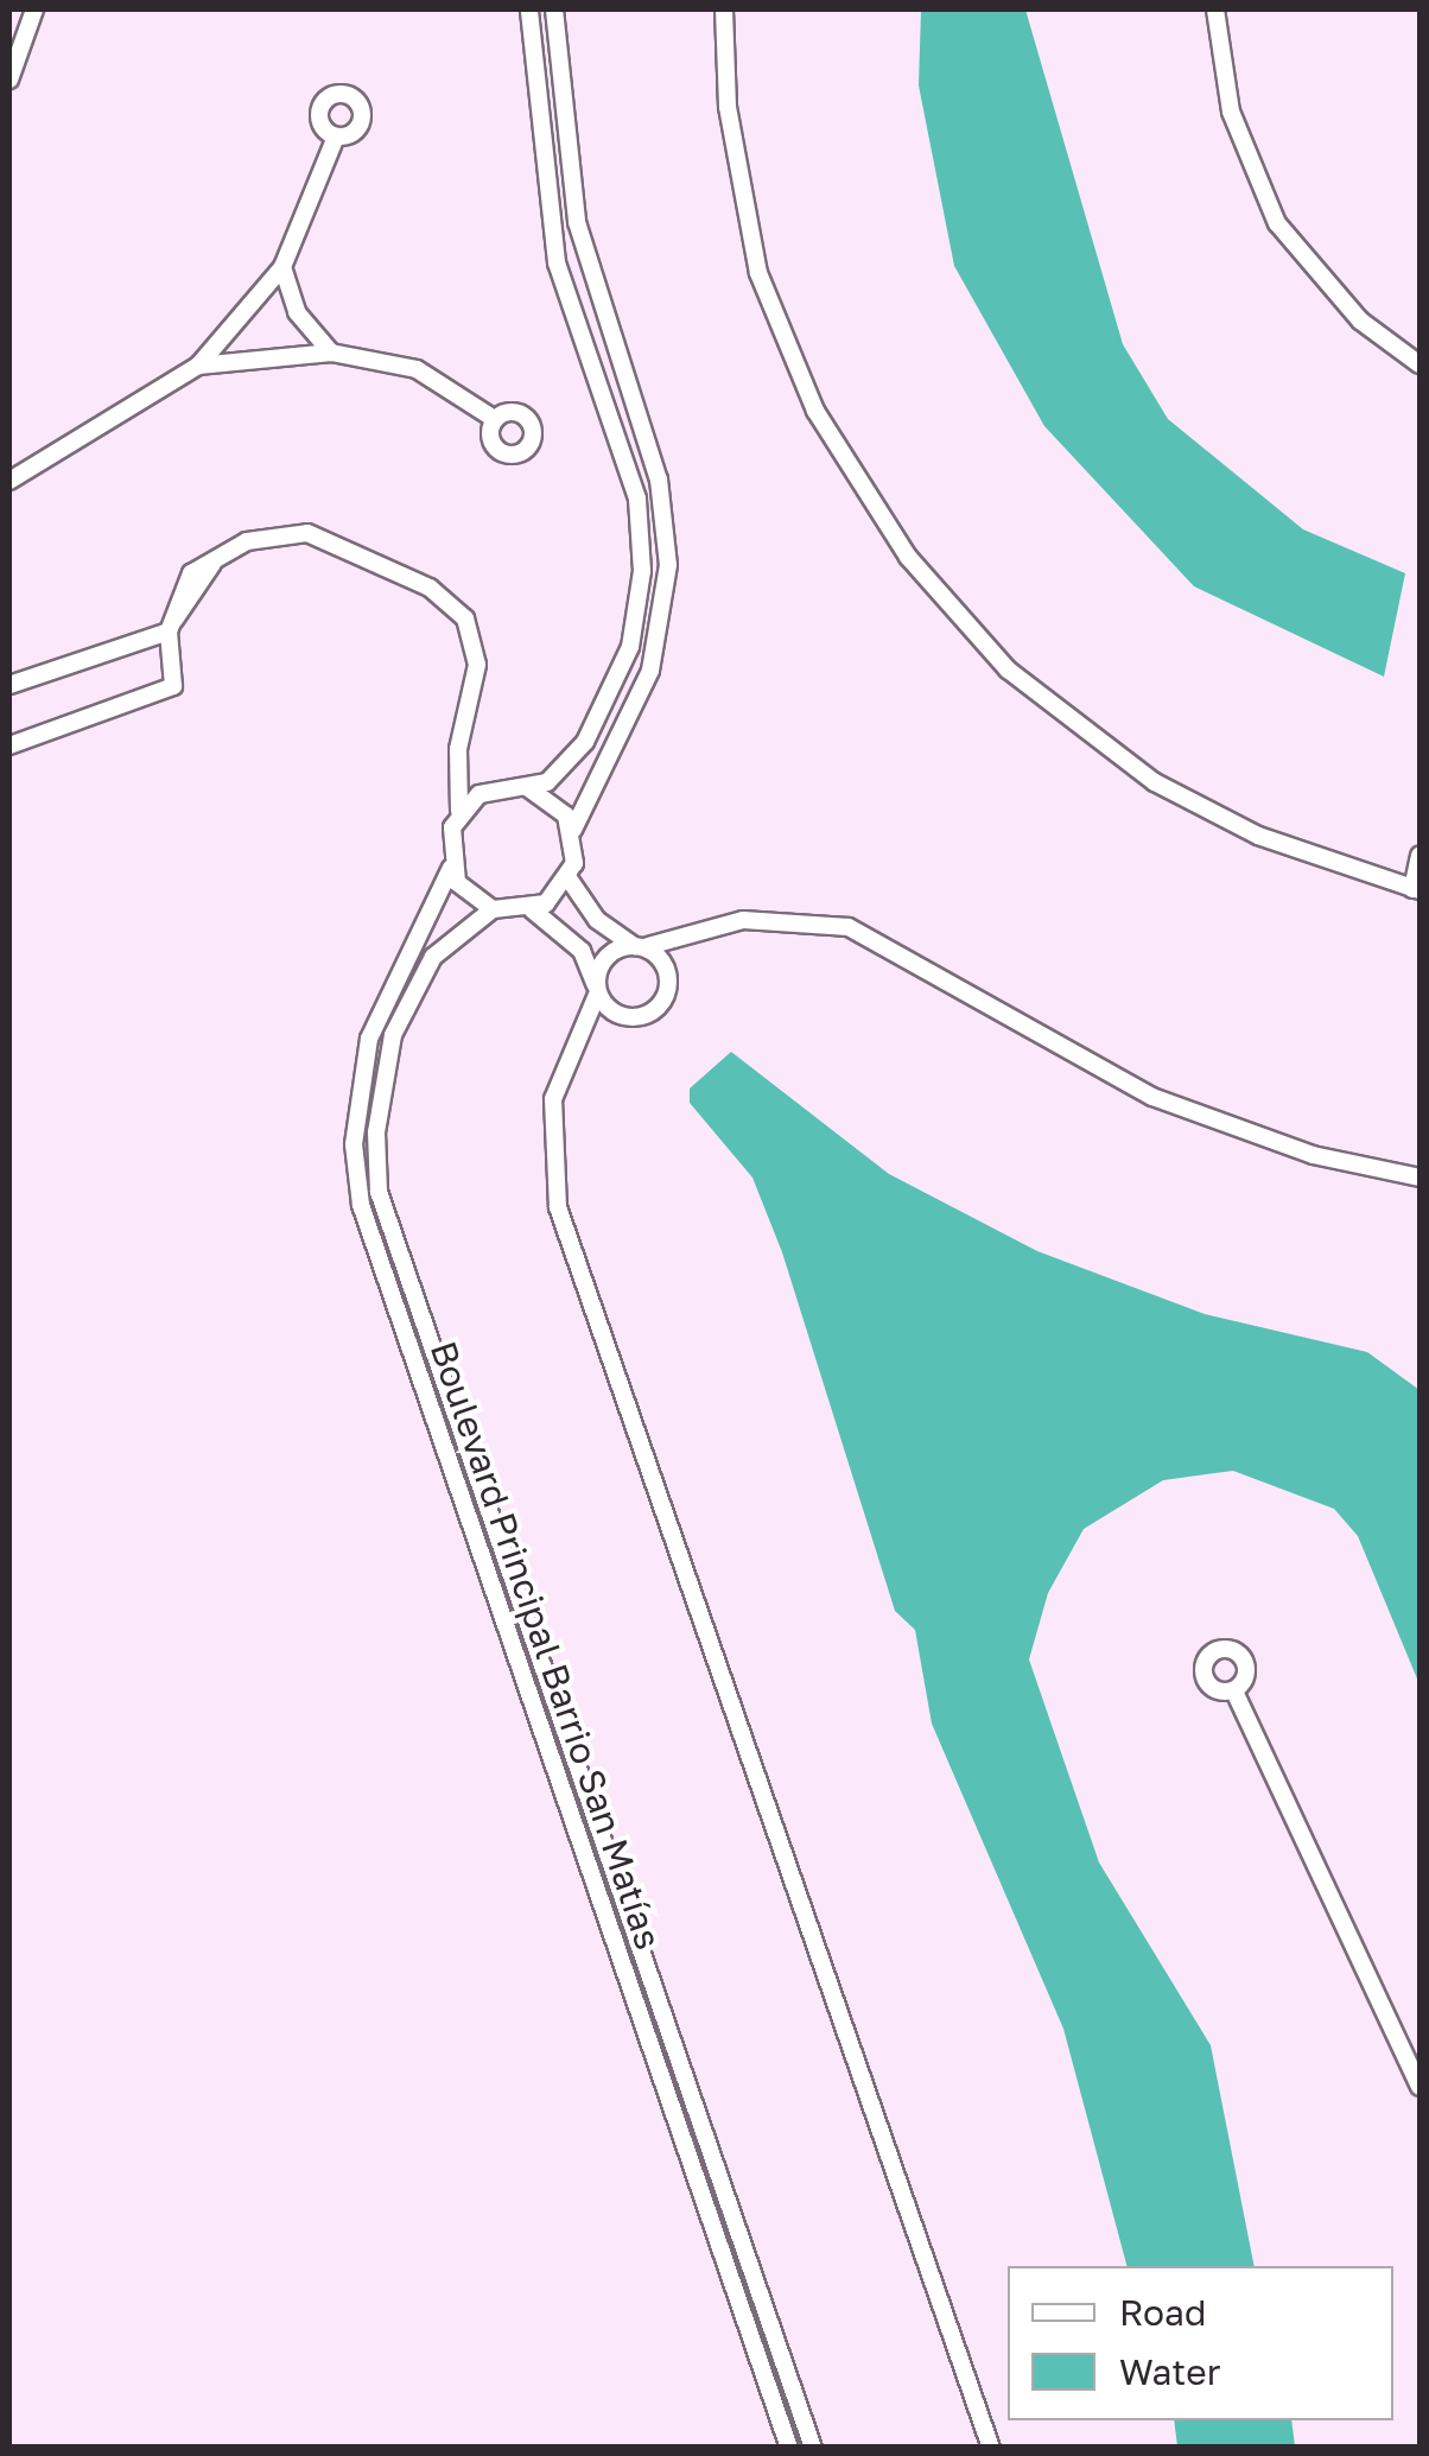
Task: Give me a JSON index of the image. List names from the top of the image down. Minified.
{"streets":{"street":["Boulevard Principal Barrio San Matías"]},"legend":["Road","Water"]}
